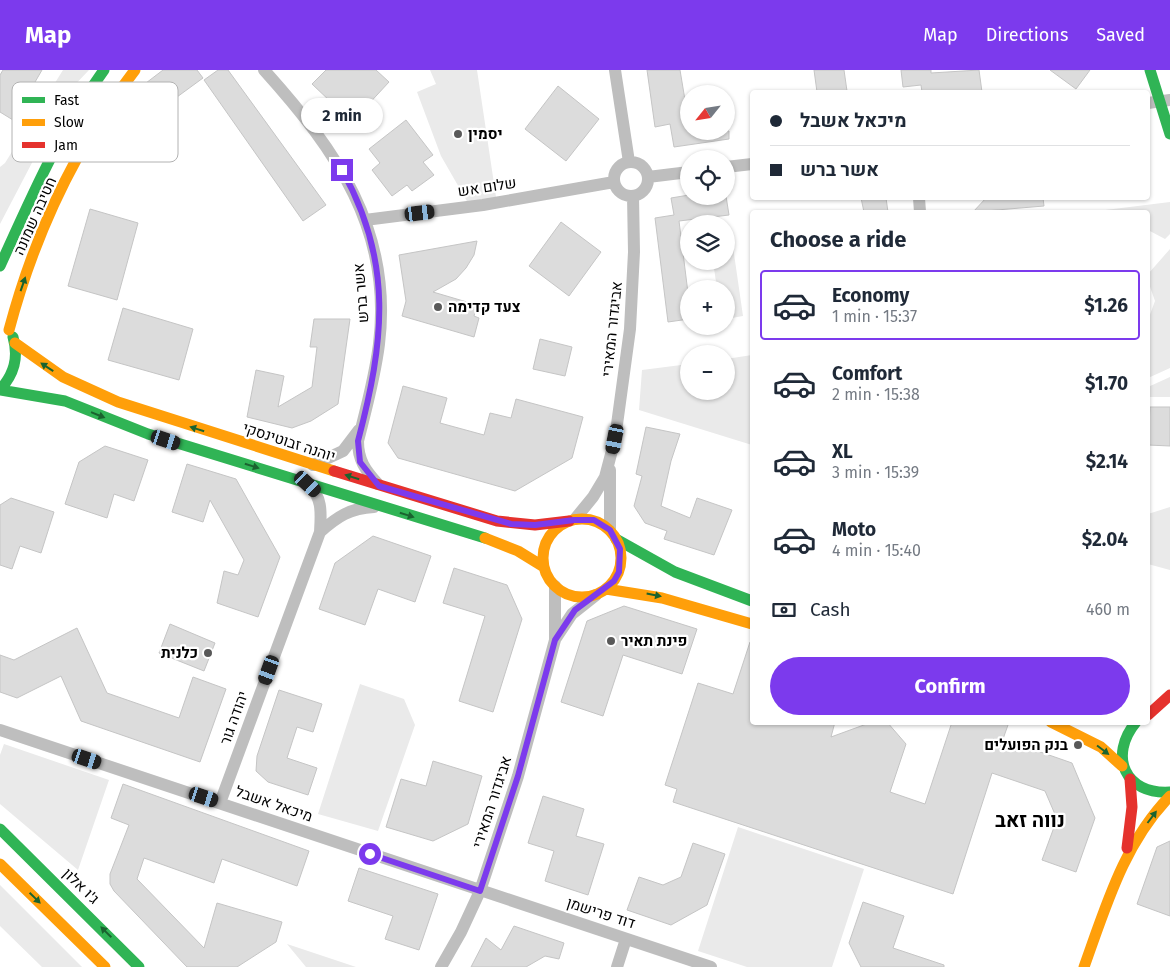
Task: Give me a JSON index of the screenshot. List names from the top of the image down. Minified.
{"streets":{"street":["שלום אש","חטיבה שמונה","אשר ברש","אביגדור המאירי","יוהנה זבוטינסקי","יהודה גור","מיכאל אשבל","ג'ו אלון","דוד פרישמן"]},"crossings":[["שלום אש","אשר ברש"],["שלום אש","אביגדור המאירי"],["אשר ברש","יוהנה זבוטינסקי"],["אביגדור המאירי","יוהנה זבוטינסקי"],["אביגדור המאירי","מיכאל אשבל"],["אביגדור המאירי","דוד פרישמן"],["יהודה גור","מיכאל אשבל"],["מיכאל אשבל","דוד פרישמן"]],"districts":["נווה זאב"],"places":["יסמין","צעד קדימה","פינת תאיר","כלנית","בנק הפועלים"],"legend":["Fast","Slow","Jam"],"north":"bottom left","page":{"header":"Map","nav":["Map","Directions","Saved"],"map_buttons":["+","−"],"banner":["מיכאל אשבל","אשר ברש"],"bubble":"2 min","heading":"Choose a ride","list":[{"name":"Economy","note":"1 min · 15:37","value":"$1.26"},{"name":"Comfort","note":"2 min · 15:38","value":"$1.70"},{"name":"XL","note":"3 min · 15:39","value":"$2.14"},{"name":"Moto","note":"4 min · 15:40","value":"$2.04"}],"pay":["Cash","460 m"],"buttons":"Confirm"}}
